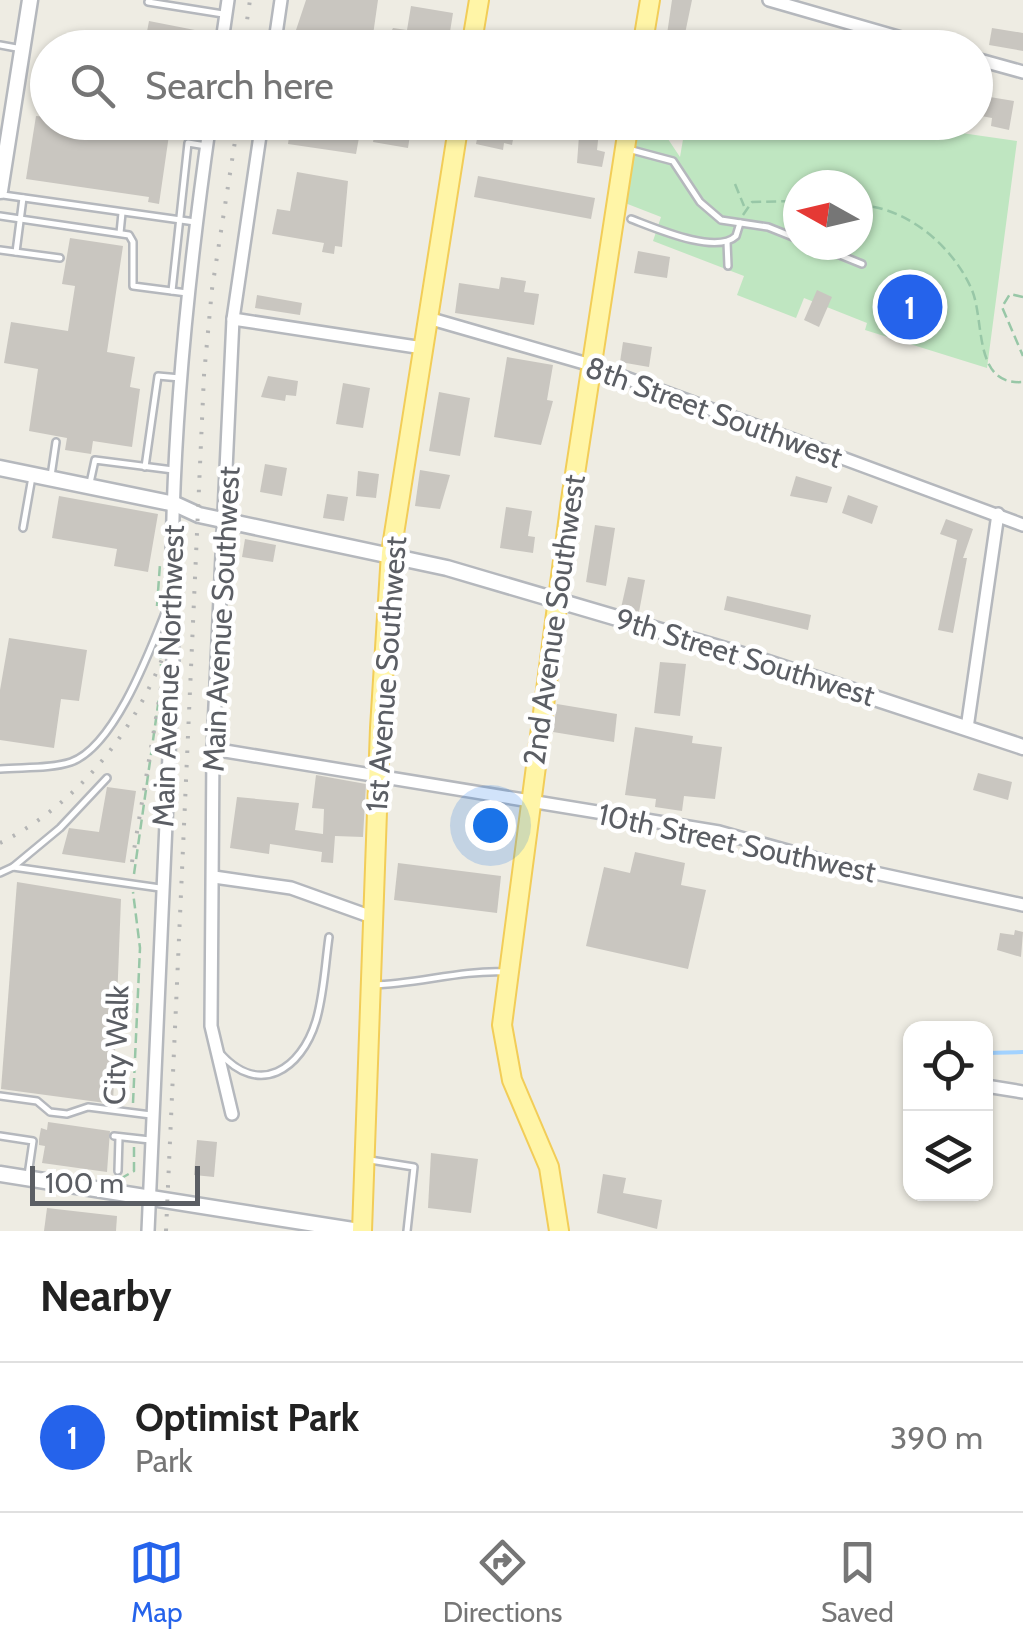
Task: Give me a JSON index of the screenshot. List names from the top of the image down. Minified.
{"streets":{"main road":["2nd Avenue Southwest","1st Avenue Southwest"],"street":["8th Street Southwest","Main Avenue Southwest","9th Street Southwest","Main Avenue Northwest","10th Street Southwest"],"path":["City Walk"]},"crossings":[["8th Street Southwest","2nd Avenue Southwest"],["8th Street Southwest","1st Avenue Southwest"],["Main Avenue Southwest","9th Street Southwest"],["Main Avenue Southwest","10th Street Southwest"],["2nd Avenue Southwest","9th Street Southwest"],["2nd Avenue Southwest","10th Street Southwest"],["9th Street Southwest","1st Avenue Southwest"],["9th Street Southwest","Main Avenue Northwest"],["1st Avenue Southwest","10th Street Southwest"]],"scale_bar":"100 m","north":"left","page":{"search":"Search here","pins":"1","scale":"100 m","heading":"Nearby","list":[{"mark":"1","name":"Optimist Park","note":"Park","value":"390 m"}],"nav":["Map","Directions","Saved"]}}
